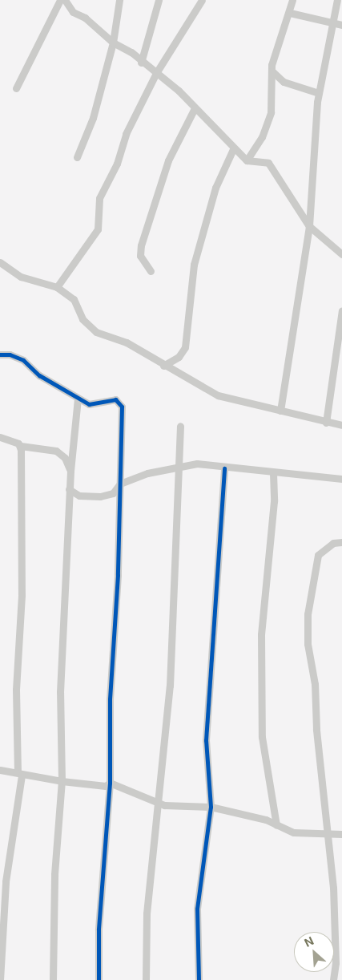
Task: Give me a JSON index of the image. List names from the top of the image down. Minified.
{"north":"top left"}
